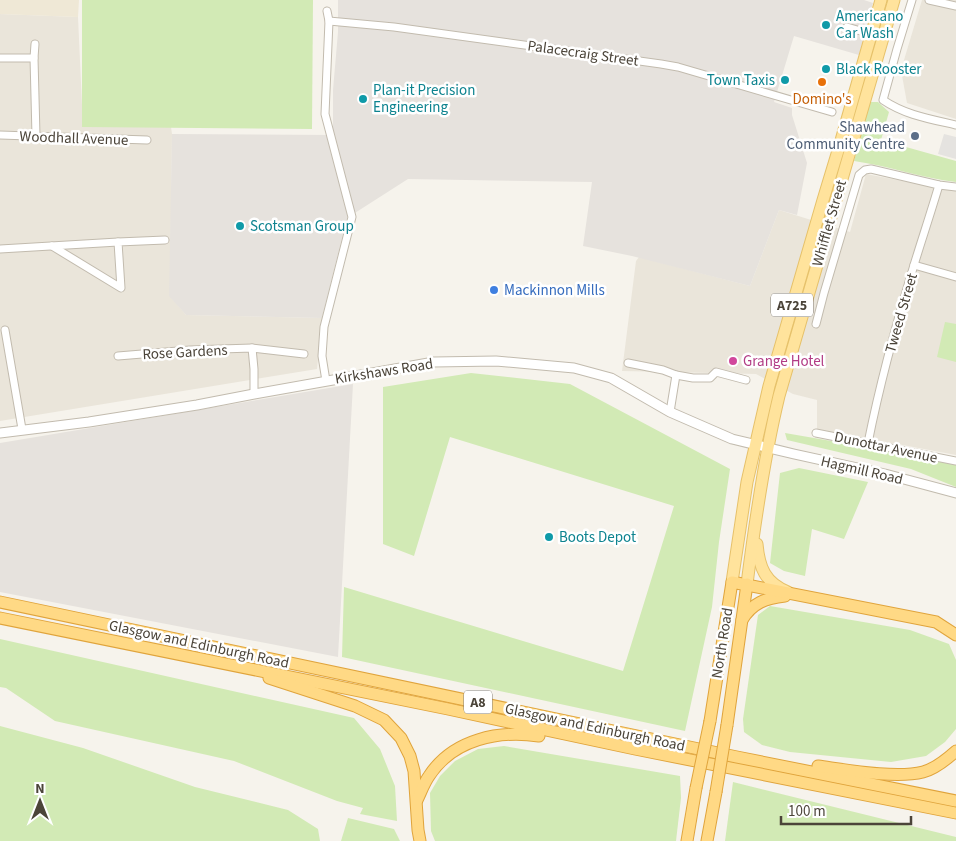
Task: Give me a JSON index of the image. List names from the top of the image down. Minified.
{"streets":{"highway":["A725","North Road","Glasgow and Edinburgh Road","A8"],"main road":["Whifflet Street"],"street":["Palacecraig Street","Woodhall Avenue","Tweed Street","Rose Gardens","Kirkshaws Road","Dunottar Avenue","Hagmill Road"]},"crossings":[["Whifflet Street","Kirkshaws Road"],["Whifflet Street","Hagmill Road"],["Whifflet Street","North Road"],["A725","North Road"],["Tweed Street","Dunottar Avenue"],["Kirkshaws Road","Hagmill Road"],["Kirkshaws Road","North Road"],["Hagmill Road","North Road"],["Glasgow and Edinburgh Road","A8"]],"places":["Americano Car Wash","Black Rooster","Town Taxis","Domino's","Plan-it Precision Engineering","Shawhead Community Centre","Scotsman Group","Mackinnon Mills","Grange Hotel","Boots Depot"],"scale_bar":"100 m","north":"top"}
